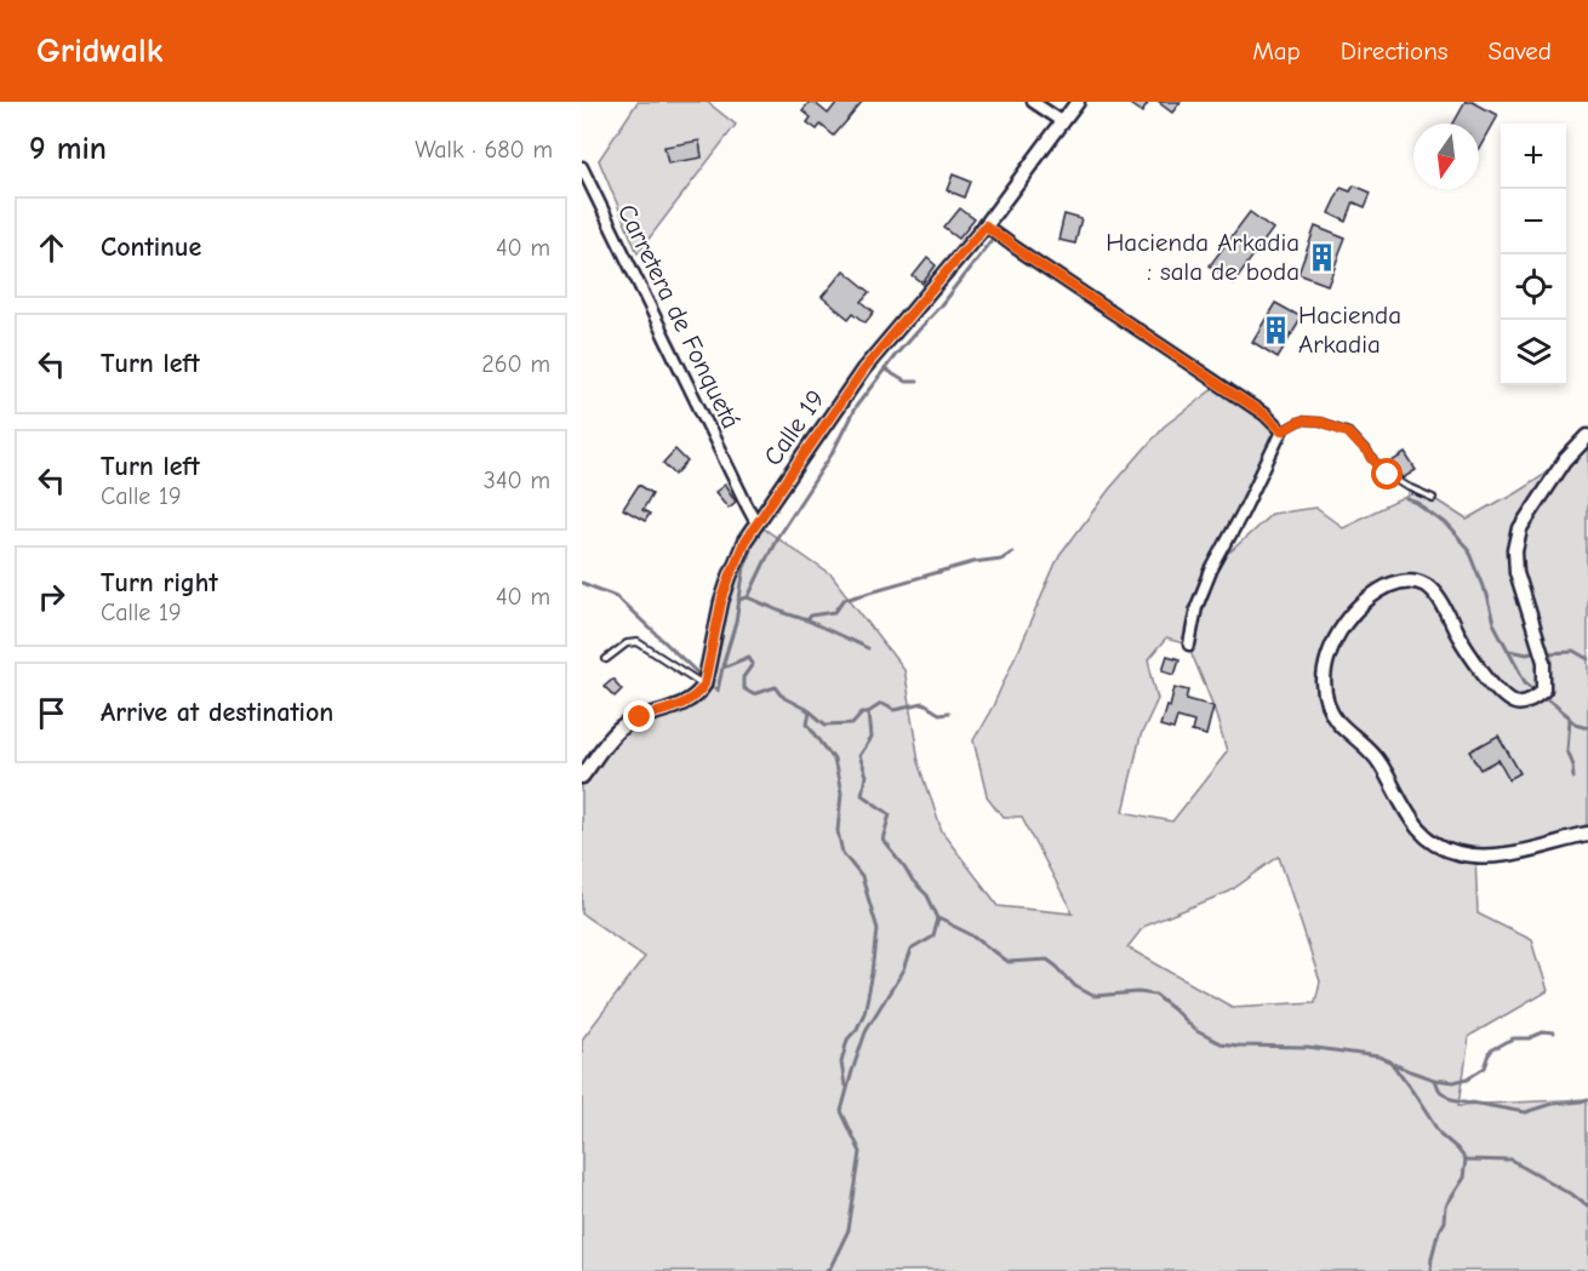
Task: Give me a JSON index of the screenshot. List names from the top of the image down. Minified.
{"streets":{"street":["Carretera de Fonquetá","Calle 19"]},"crossings":[["Carretera de Fonquetá","Calle 19"]],"places":{"building":["Hacienda Arkadia : sala de boda","Hacienda Arkadia"]},"north":"bottom","page":{"header":"Gridwalk","nav":["Map","Directions","Saved"],"heading":["9 min","Walk · 680 m"],"map_buttons":["+","−"],"list":[["Continue","40 m"],["Turn left","260 m"],["Turn left","Calle 19","340 m"],["Turn right","Calle 19","40 m"],"Arrive at destination"]}}
